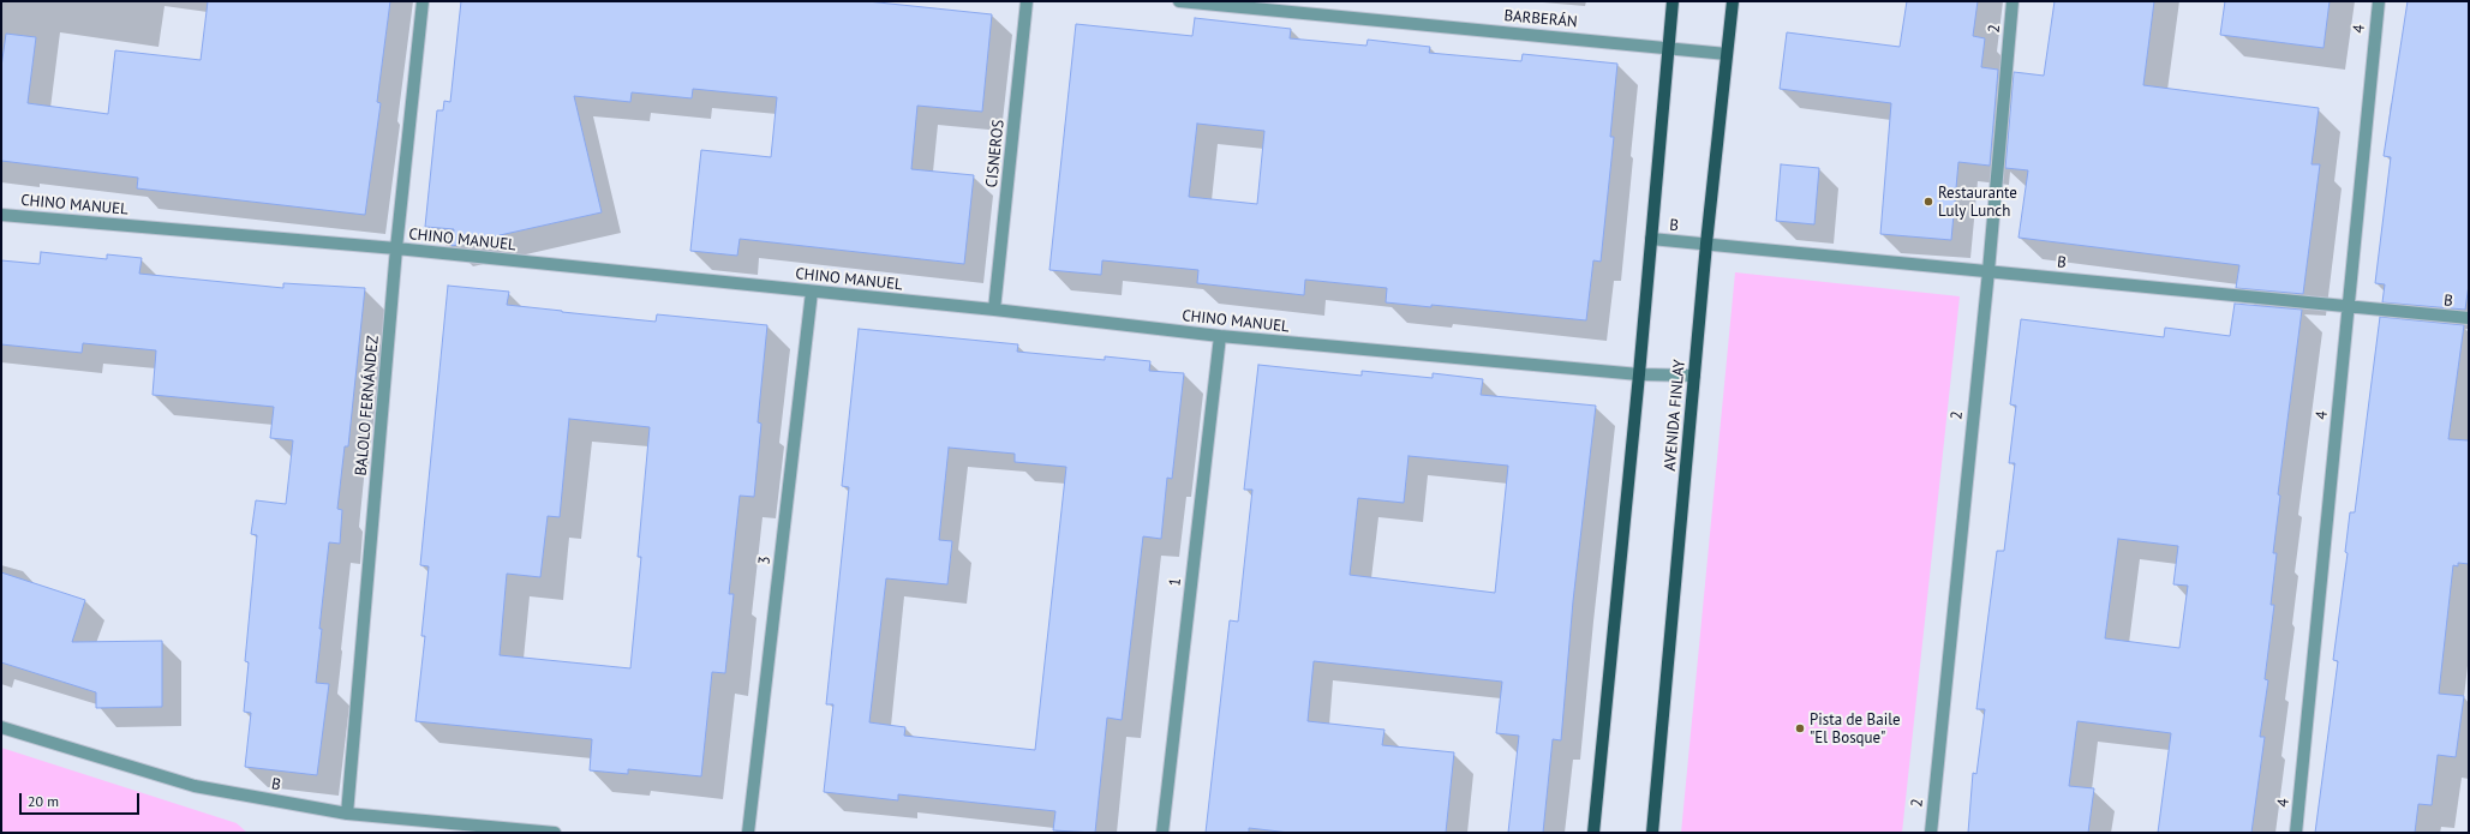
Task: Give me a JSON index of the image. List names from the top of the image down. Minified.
{"streets":{"main road":["AVENIDA FINLAY"],"street":["BARBERÁN","2","4","CISNEROS","CHINO MANUEL","B","BALOLO FERNÁNDEZ","3","1"]},"crossings":[["BARBERÁN","AVENIDA FINLAY"],["2","B"],["4","B"],["CISNEROS","CHINO MANUEL"],["CHINO MANUEL","BALOLO FERNÁNDEZ"],["CHINO MANUEL","AVENIDA FINLAY"],["CHINO MANUEL","3"],["CHINO MANUEL","1"],["B","BALOLO FERNÁNDEZ"],["B","AVENIDA FINLAY"]],"places":["Restaurante Luly Lunch","Pista de Baile \"El Bosque\""],"scale_bar":"20 m"}
